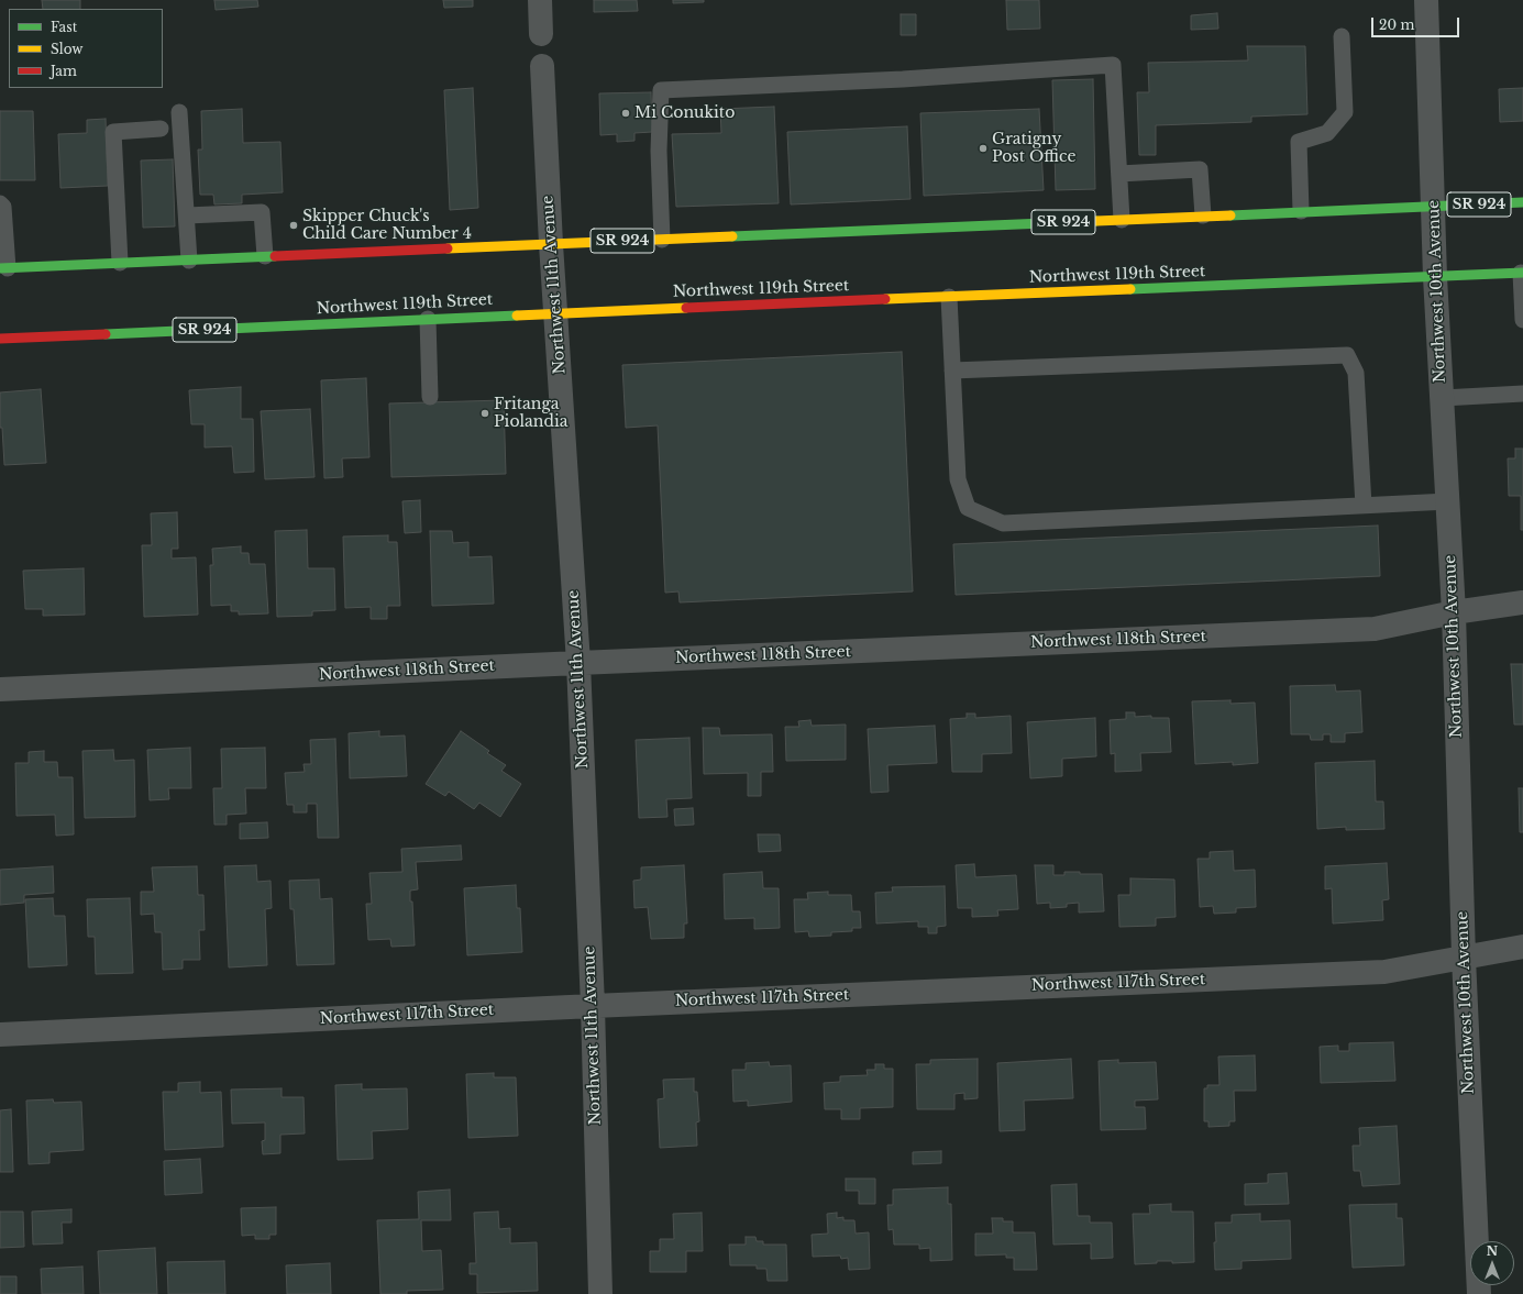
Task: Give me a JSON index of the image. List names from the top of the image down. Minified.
{"streets":{"highway":["SR 924","Northwest 119th Street"],"street":["Northwest 11th Avenue","Northwest 10th Avenue","Northwest 118th Street","Northwest 117th Street"]},"crossings":[["SR 924","Northwest 11th Avenue"],["SR 924","Northwest 10th Avenue"],["Northwest 119th Street","Northwest 11th Avenue"],["Northwest 119th Street","Northwest 10th Avenue"],["Northwest 11th Avenue","Northwest 118th Street"],["Northwest 11th Avenue","Northwest 117th Street"],["Northwest 10th Avenue","Northwest 118th Street"],["Northwest 10th Avenue","Northwest 117th Street"]],"places":["Mi Conukito","Gratigny Post Office","Skipper Chuck's Child Care Number 4","Fritanga Piolandia"],"legend":["Fast","Slow","Jam"],"scale_bar":"20 m","north":"top"}
